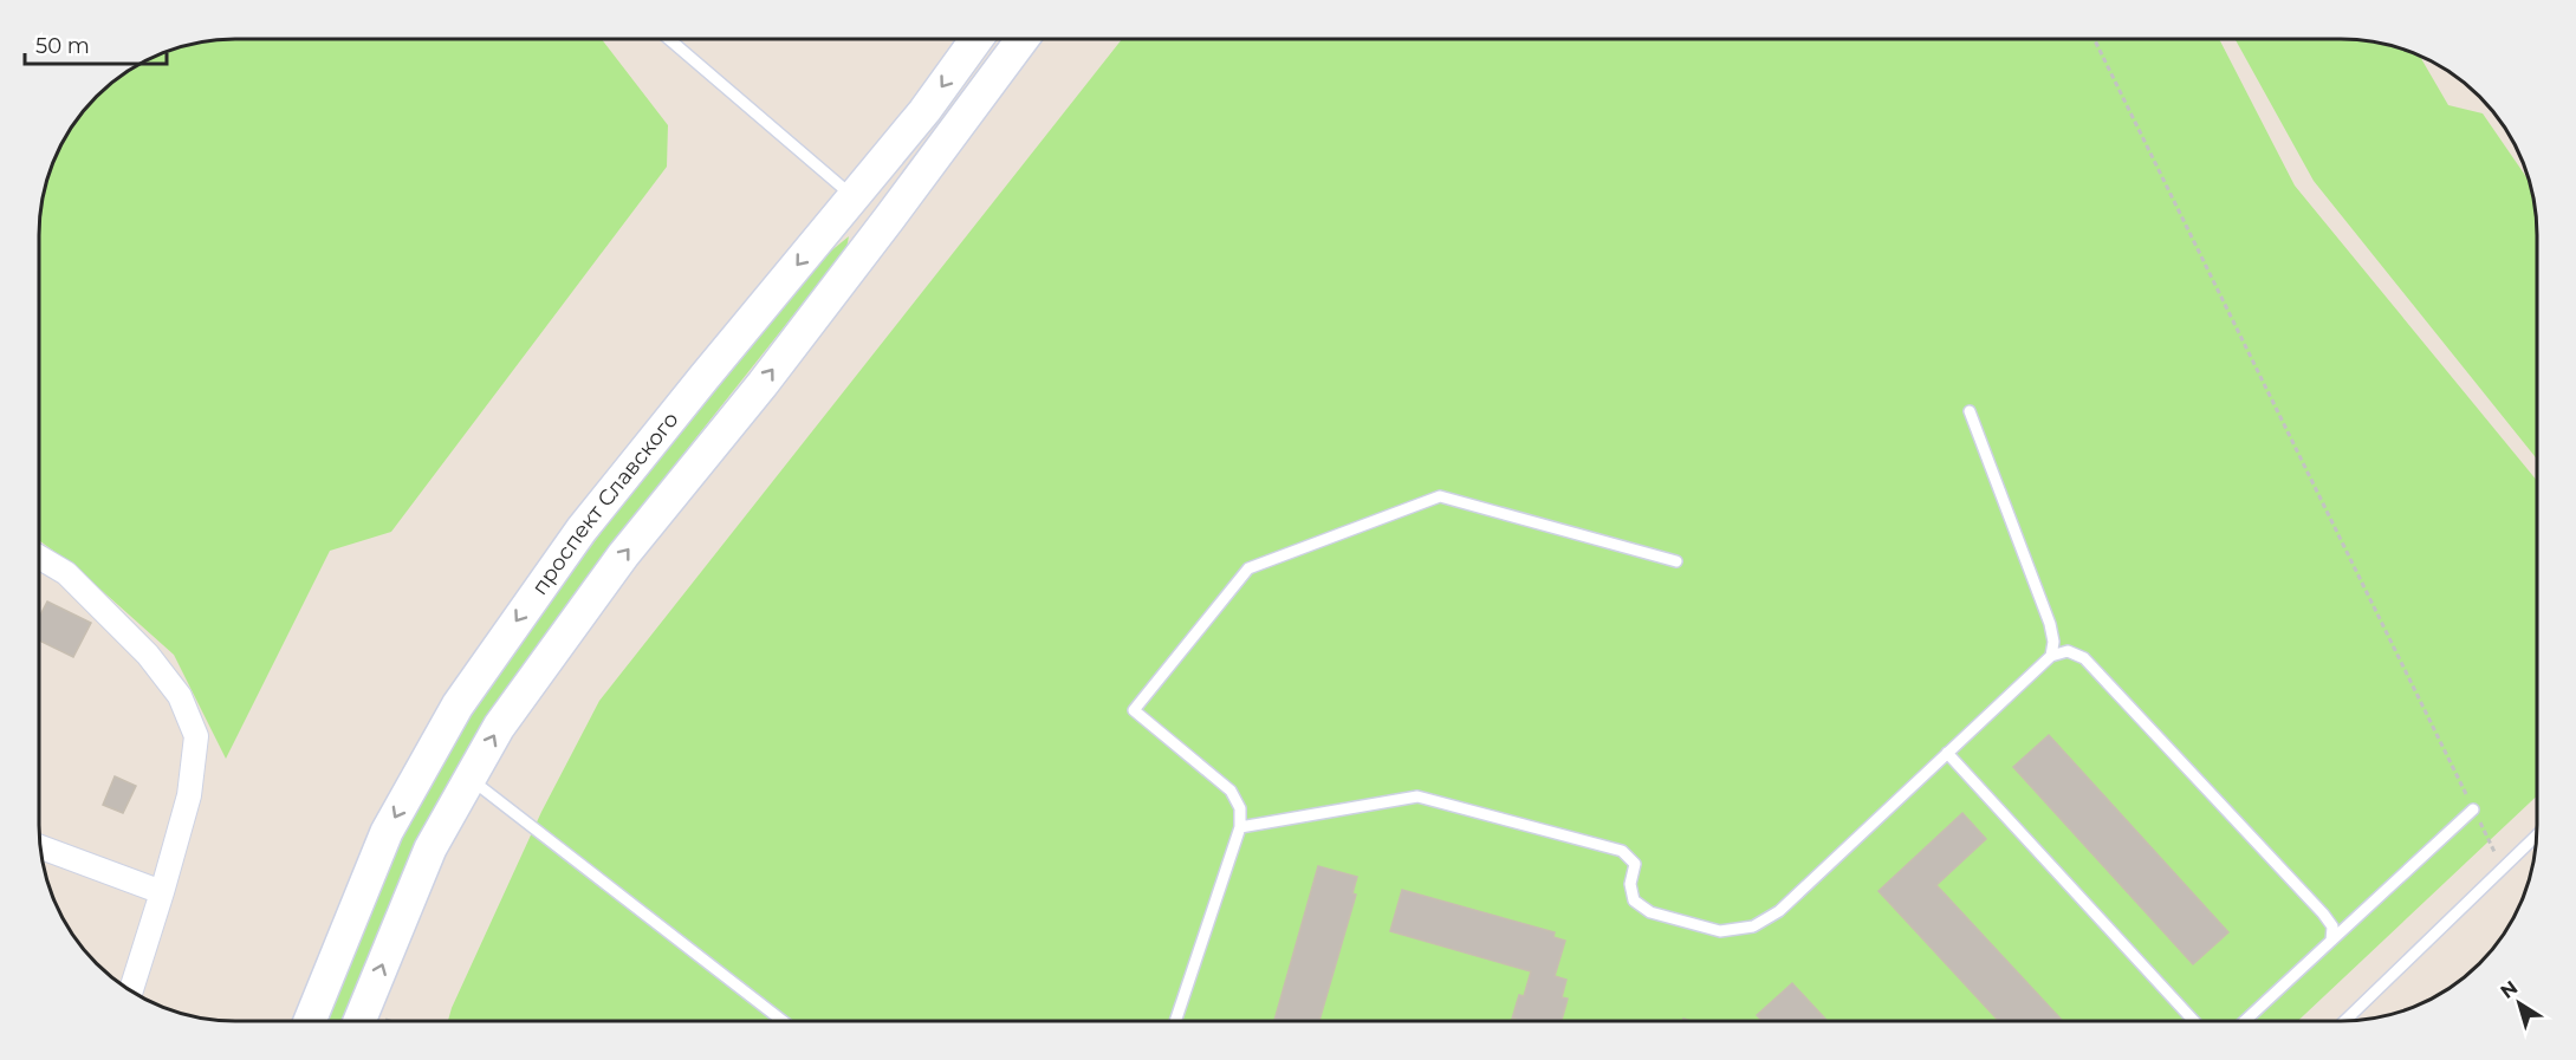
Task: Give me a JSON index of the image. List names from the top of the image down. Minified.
{"streets":{"main road":["проспект Славского"]},"scale_bar":"50 m","north":"top left"}
